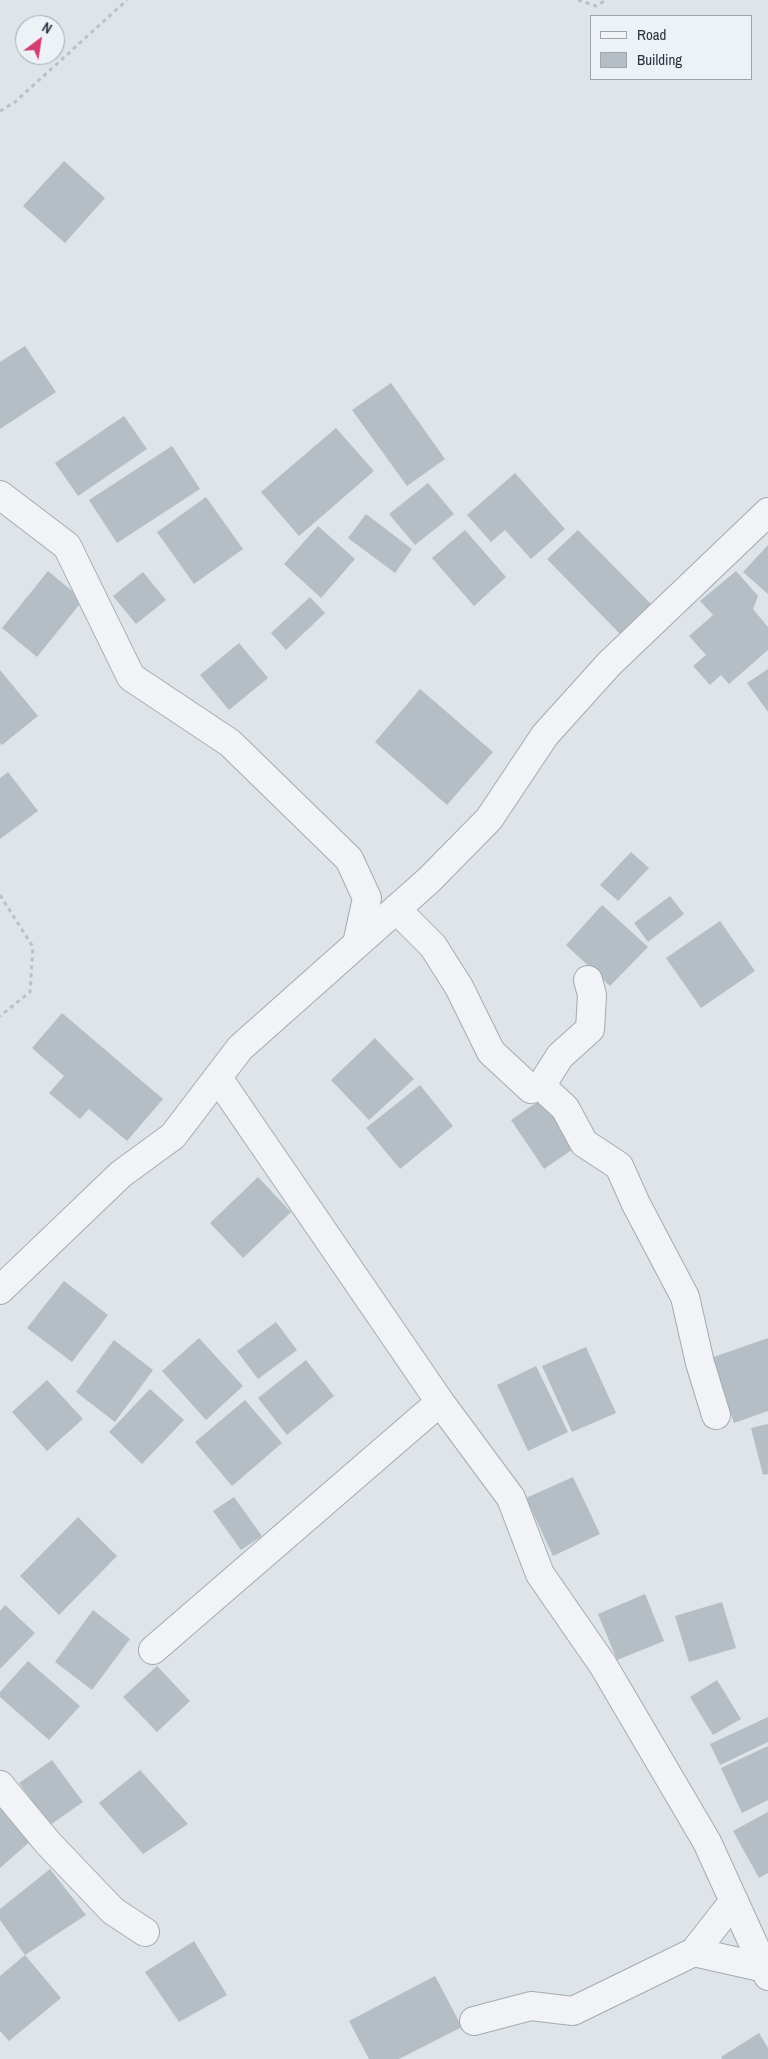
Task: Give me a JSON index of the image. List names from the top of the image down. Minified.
{"legend":["Road","Building"],"north":"top right"}
